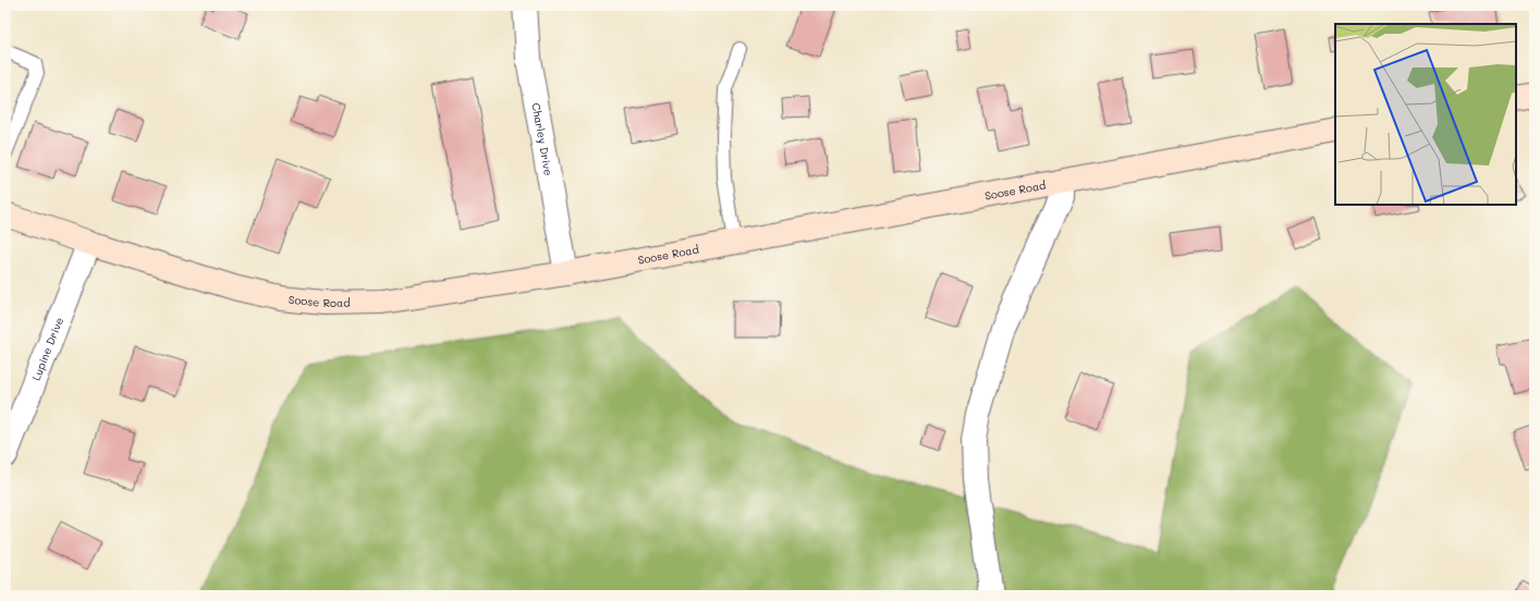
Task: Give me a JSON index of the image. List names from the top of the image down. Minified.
{"streets":{"street":["Charley Drive","Soose Road","Lupine Drive"]},"crossings":[["Charley Drive","Soose Road"],["Soose Road","Lupine Drive"]]}
